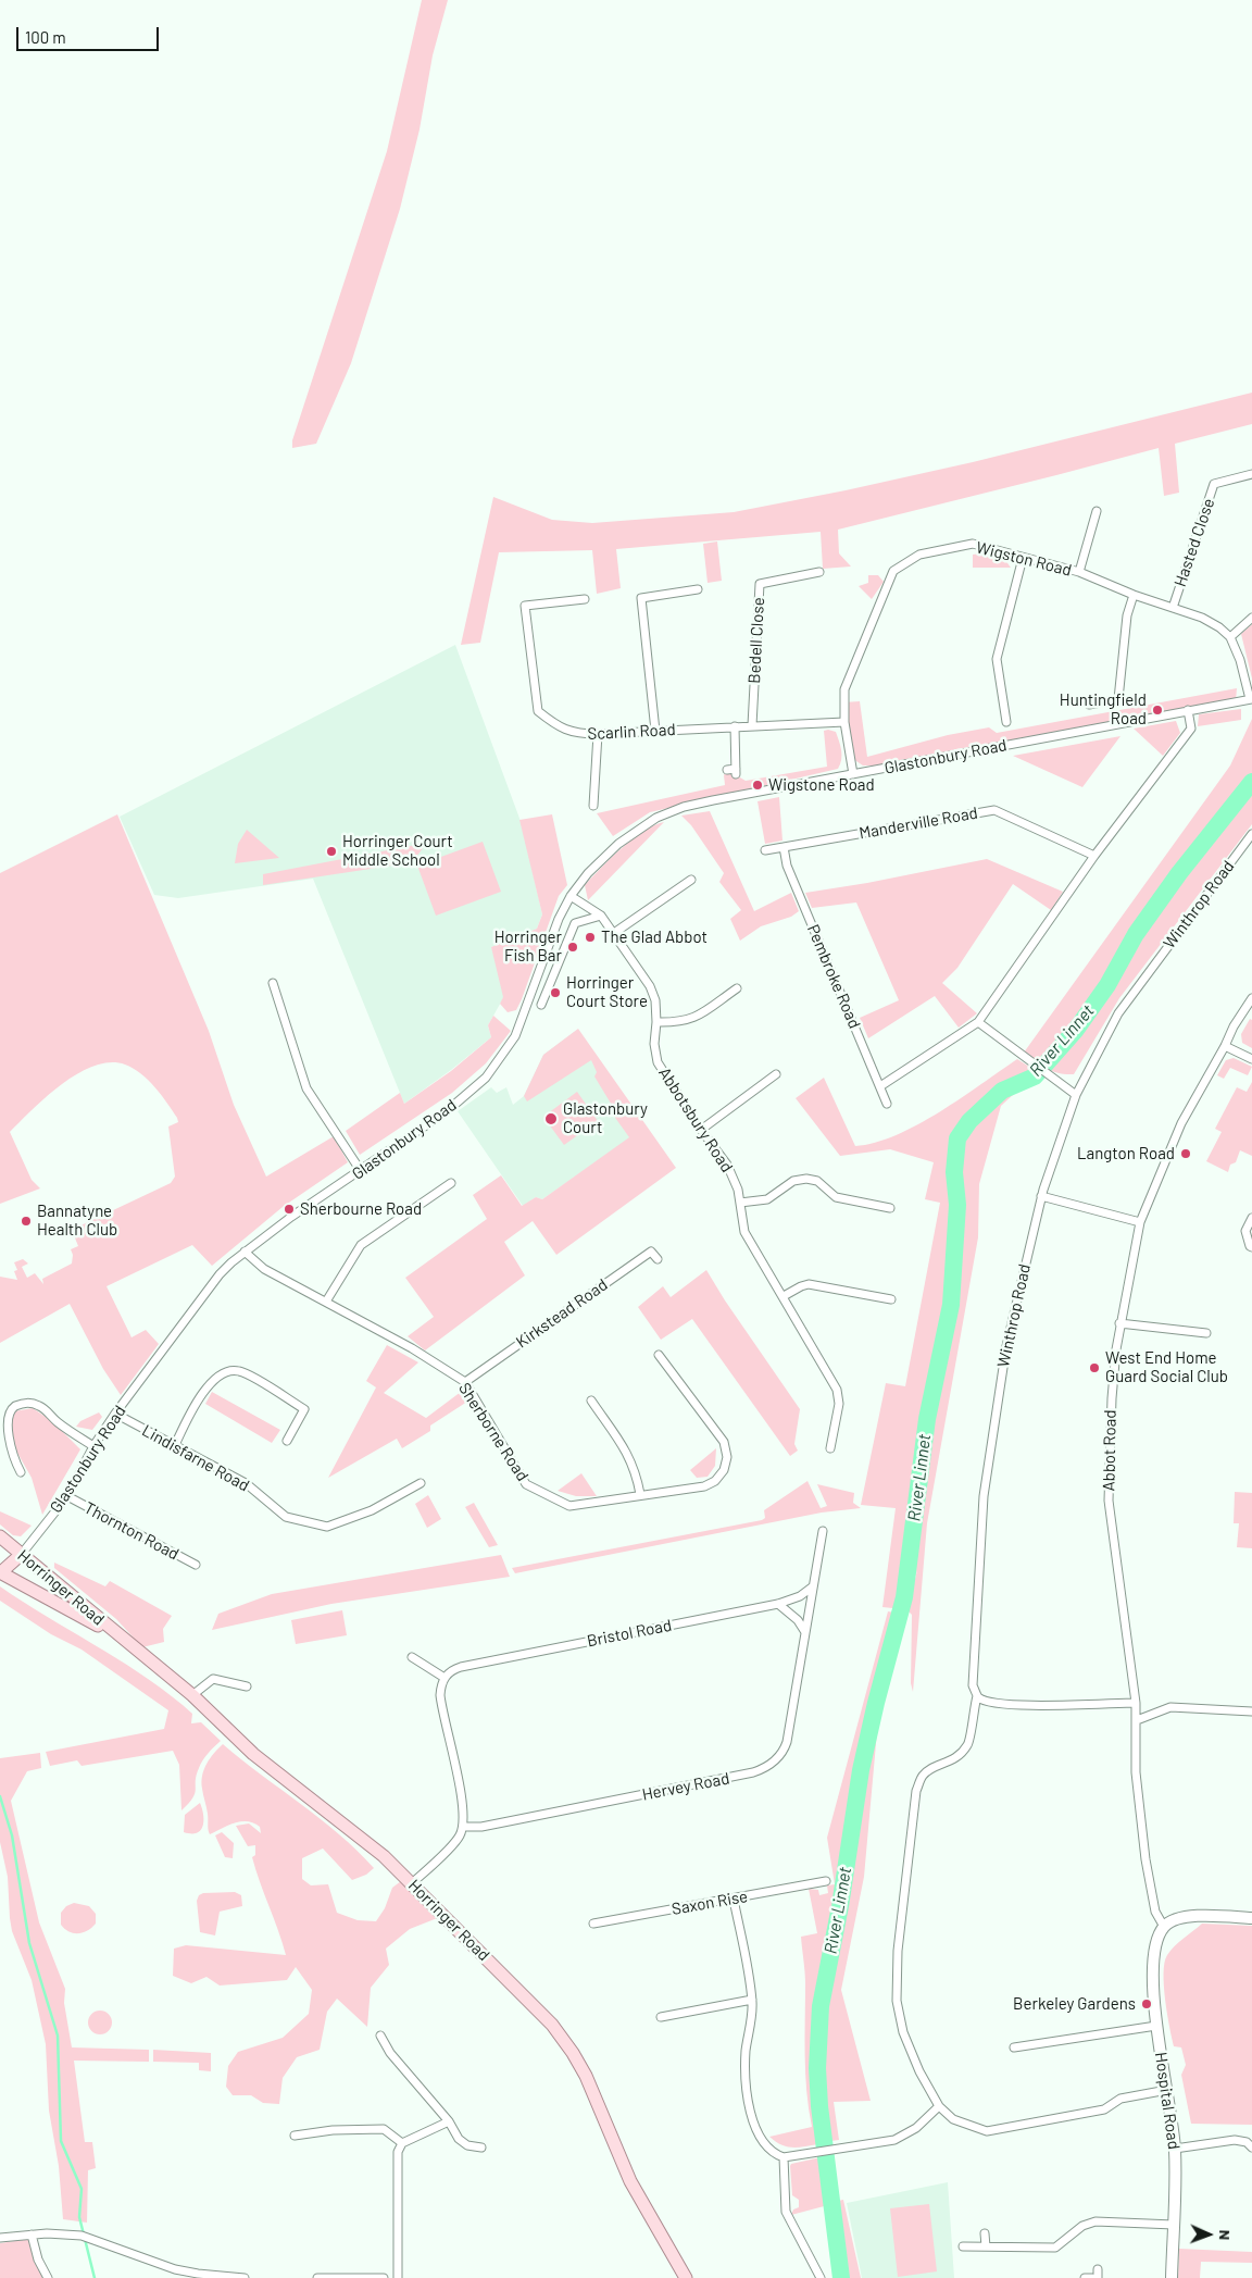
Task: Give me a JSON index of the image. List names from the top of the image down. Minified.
{"streets":{"main road":["Horringer Road"],"street":["Hasted Close","Wigston Road","Bedell Close","Scarlin Road","Glastonbury Road","Manderville Road","Winthrop Road","Pembroke Road","Abbotsbury Road","Kirkstead Road","Sherborne Road","Abbot Road","Lindisfarne Road","Thornton Road","Bristol Road","Hervey Road","Saxon Rise","Hospital Road"]},"crossings":[["Hasted Close","Wigston Road"],["Wigston Road","Scarlin Road"],["Wigston Road","Glastonbury Road"],["Bedell Close","Scarlin Road"],["Glastonbury Road","Abbotsbury Road"],["Glastonbury Road","Sherborne Road"],["Glastonbury Road","Lindisfarne Road"],["Glastonbury Road","Thornton Road"],["Glastonbury Road","Horringer Road"],["Manderville Road","Pembroke Road"],["Kirkstead Road","Sherborne Road"],["Abbot Road","Hospital Road"],["Bristol Road","Hervey Road"]],"water":["River Linnet"],"places":["Huntingfield Road","Wigstone Road","Horringer Court Middle School","The Glad Abbot","Horringer Fish Bar","Horringer Court Store","Glastonbury Court","Langton Road","Sherbourne Road","Bannatyne Health Club","West End Home Guard Social Club","Berkeley Gardens"],"scale_bar":"100 m","north":"right"}
